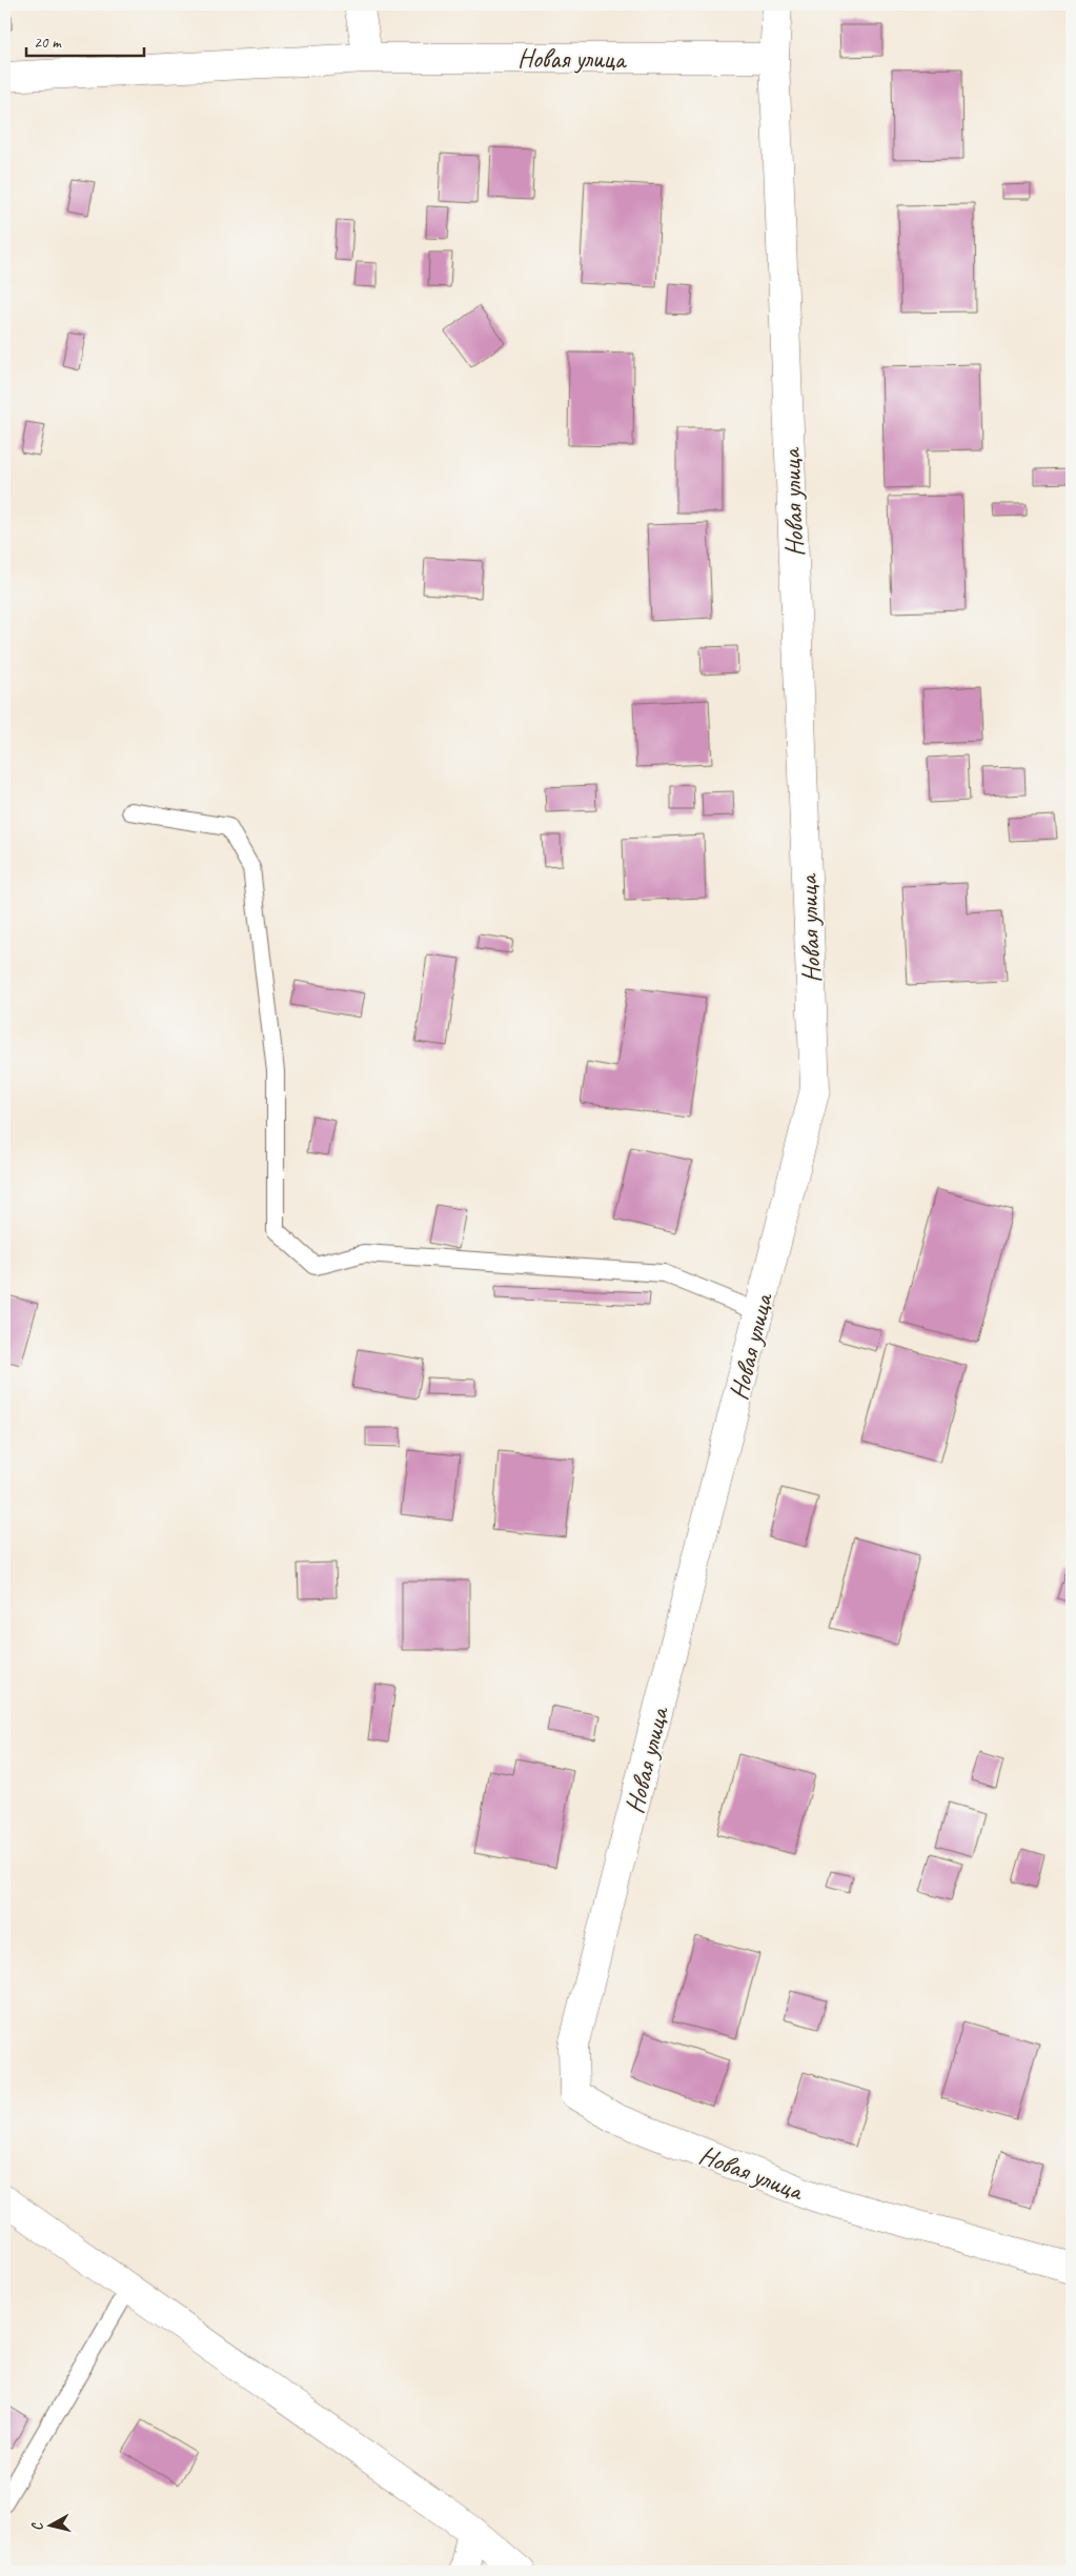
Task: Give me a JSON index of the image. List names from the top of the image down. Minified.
{"streets":{"street":["Новая улица"]},"scale_bar":"20 m","north":"left"}
